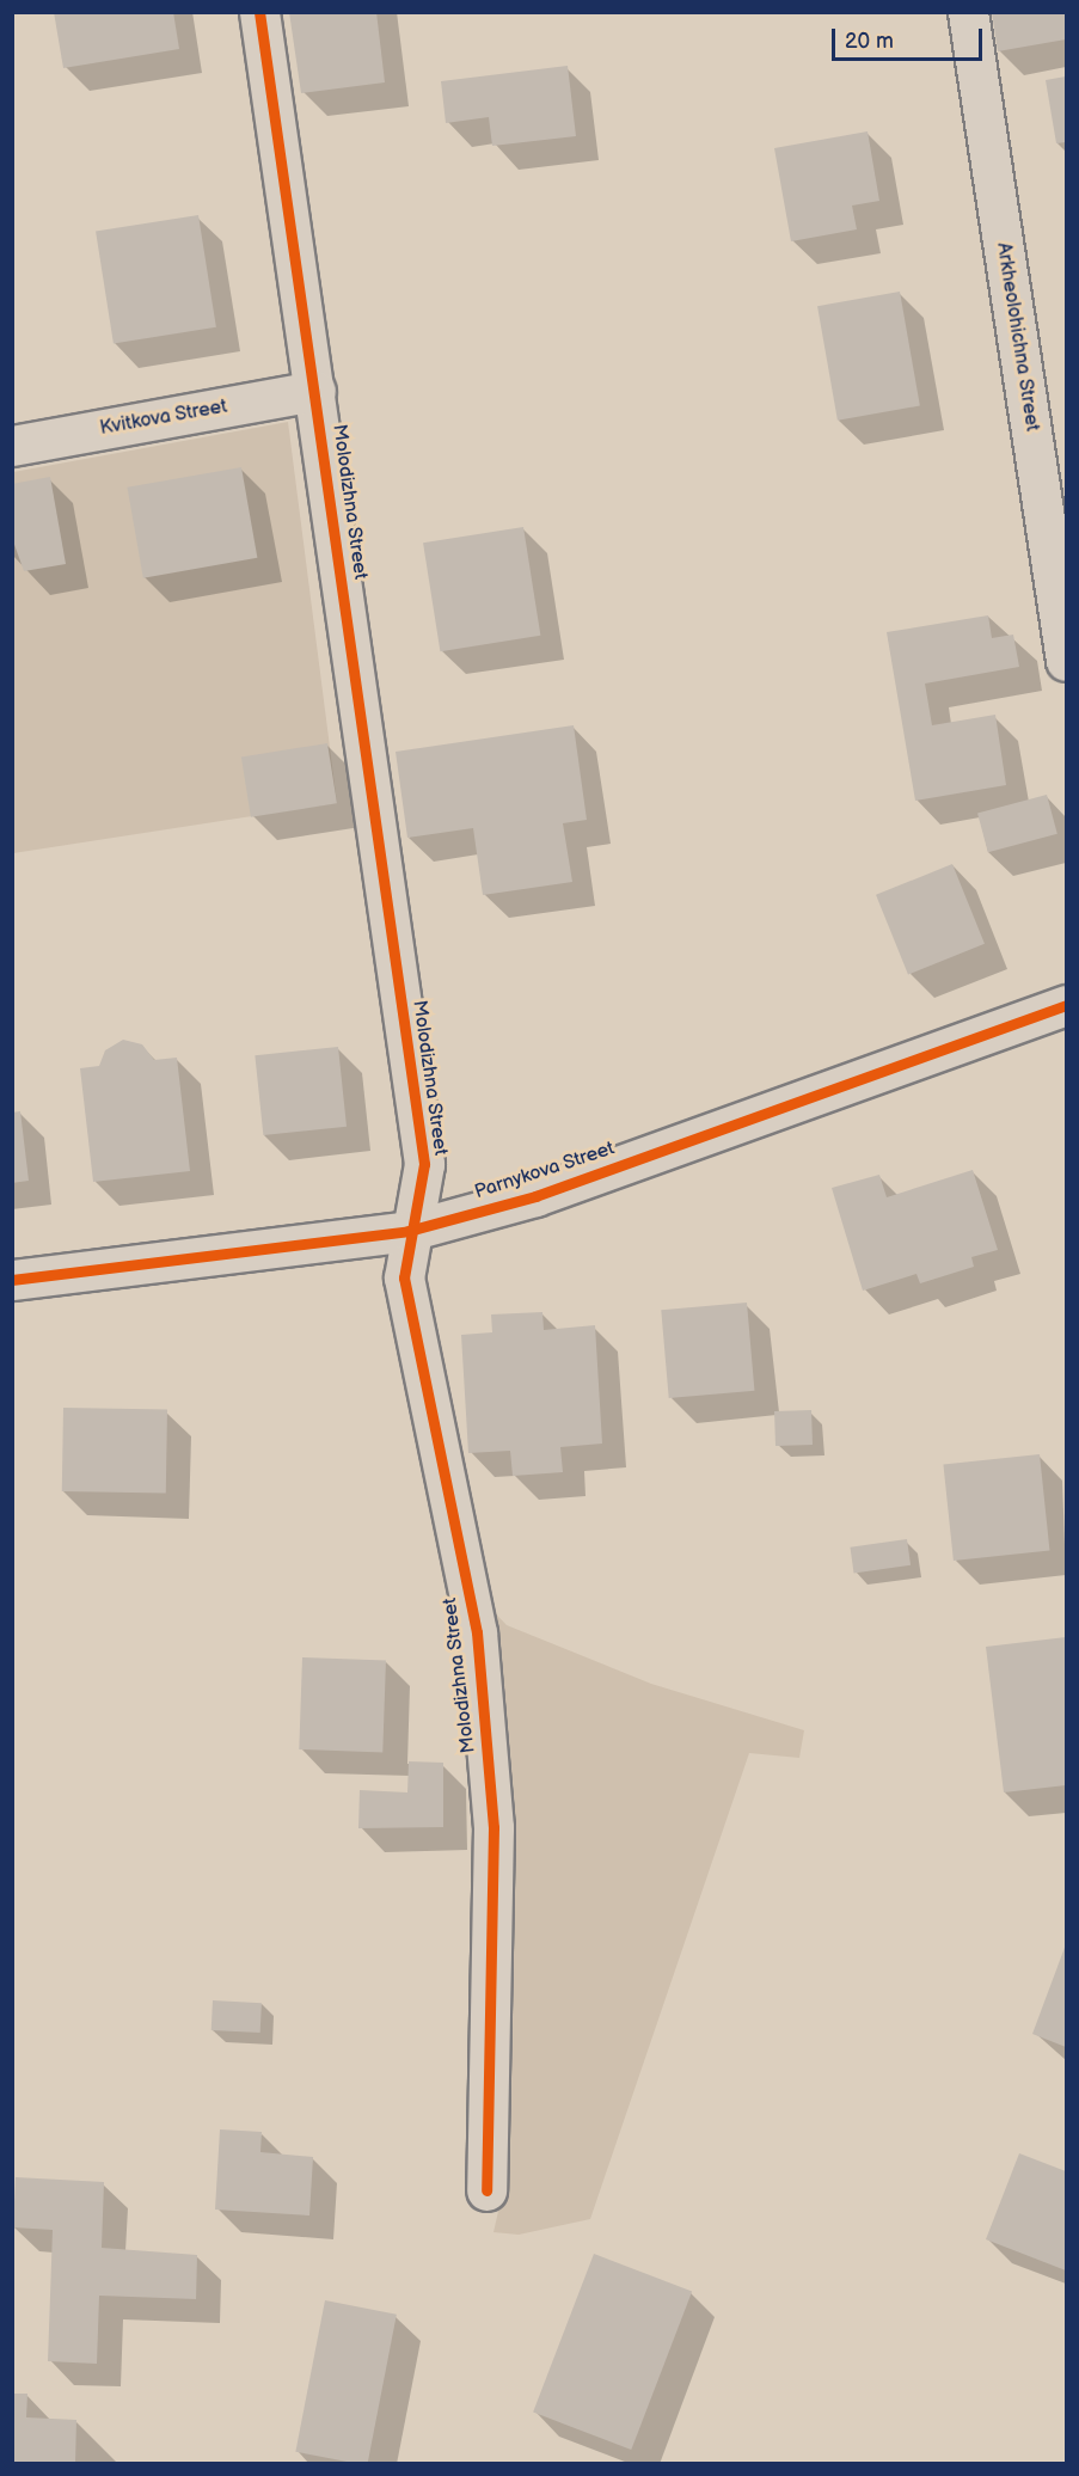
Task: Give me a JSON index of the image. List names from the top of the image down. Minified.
{"streets":{"street":["Arkheolohichna Street","Kvitkova Street","Molodizhna Street","Parnykova Street"]},"crossings":[["Kvitkova Street","Molodizhna Street"],["Molodizhna Street","Parnykova Street"]],"scale_bar":"20 m"}
